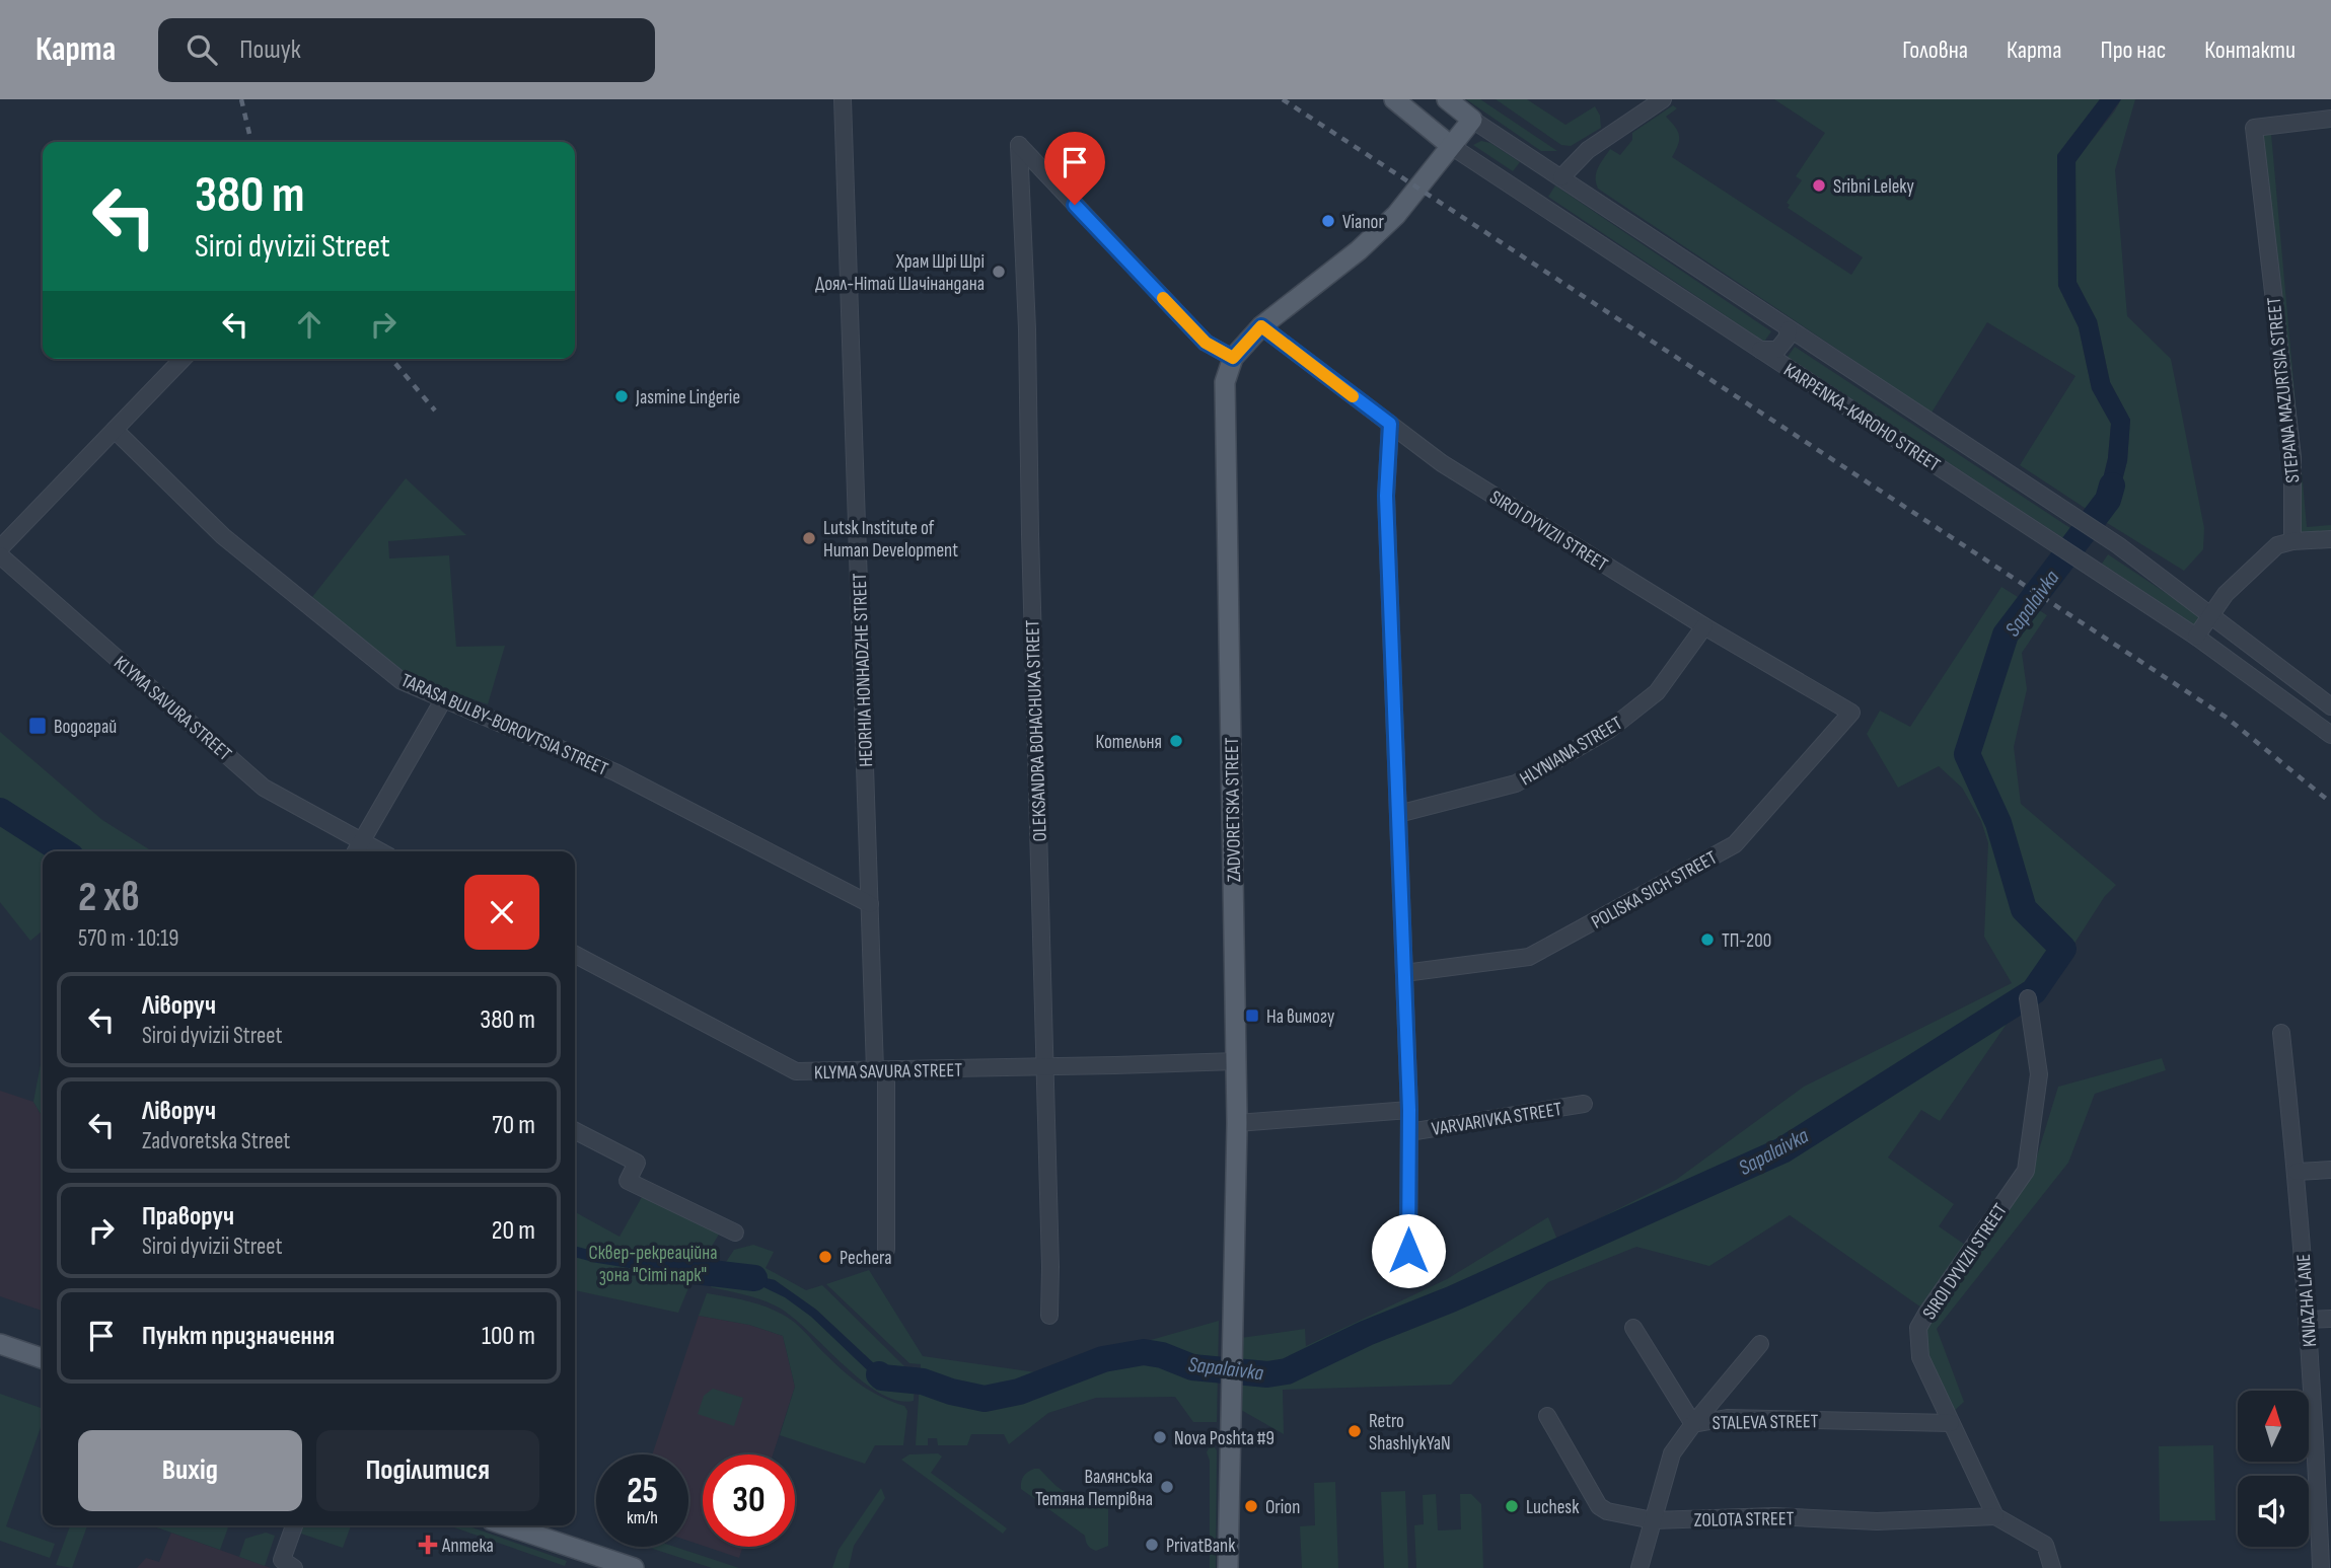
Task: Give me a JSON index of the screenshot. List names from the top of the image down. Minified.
{"streets":{"main road":["KARPENKA-KAROHO STREET","ZADVORETSKA STREET"],"street":["STEPANA MAZURTSIA STREET","SIROI DYVIZII STREET","HEORHIA HONHADZHE STREET","KLYMA SAVURA STREET","TARASA BULBY-BOROVTSIA STREET","OLEKSANDRA BOHACHUKA STREET","HLYNIANA STREET","POLISKA SICH STREET","VARVARIVKA STREET","KNIAZHA LANE","STALEVA STREET","ZOLOTA STREET"]},"crossings":[["KARPENKA-KAROHO STREET","ZADVORETSKA STREET"],["SIROI DYVIZII STREET","HLYNIANA STREET"],["SIROI DYVIZII STREET","ZADVORETSKA STREET"],["SIROI DYVIZII STREET","POLISKA SICH STREET"],["SIROI DYVIZII STREET","STALEVA STREET"],["SIROI DYVIZII STREET","ZOLOTA STREET"],["HEORHIA HONHADZHE STREET","KLYMA SAVURA STREET"],["HEORHIA HONHADZHE STREET","TARASA BULBY-BOROVTSIA STREET"],["KLYMA SAVURA STREET","OLEKSANDRA BOHACHUKA STREET"],["KLYMA SAVURA STREET","ZADVORETSKA STREET"],["OLEKSANDRA BOHACHUKA STREET","ZADVORETSKA STREET"],["ZADVORETSKA STREET","VARVARIVKA STREET"]],"water":["Sapalaivka"],"parks":["Сквер-рекреаційна зона \"Сіті парк\""],"places":{"other":["Sribni Leleky","Vianor","Храм Шрі Шрі Доял-Нітай Шачінандана","Jasmine Lingerie","Lutsk Institute of Human Development","Котельня","ТП-200","Pechera","Retro ShashlykYaN","Nova Poshta #9","Валянська Тетяна Петрівна","Orion","Luchesk","PrivatBank"],"transit":["Водограй","На вимогу"],"health":["Аптека"]},"north":"top","page":{"header":"Карта","search":"Пошук","nav":["Головна","Карта","Про нас","Контакти"],"turn":["380 m","Siroi dyvizii Street"],"heading":["2 хв","570 m · 10:19"],"list":[{"name":"Ліворуч","note":"Siroi dyvizii Street","value":"380 m"},{"name":"Ліворуч","note":"Zadvoretska Street","value":"70 m"},{"name":"Праворуч","note":"Siroi dyvizii Street","value":"20 m"},{"name":"Пункт призначення","value":"100 m"}],"buttons":["Вихід","Поділитися"],"speed":"25 km/h","limit":"30"}}
